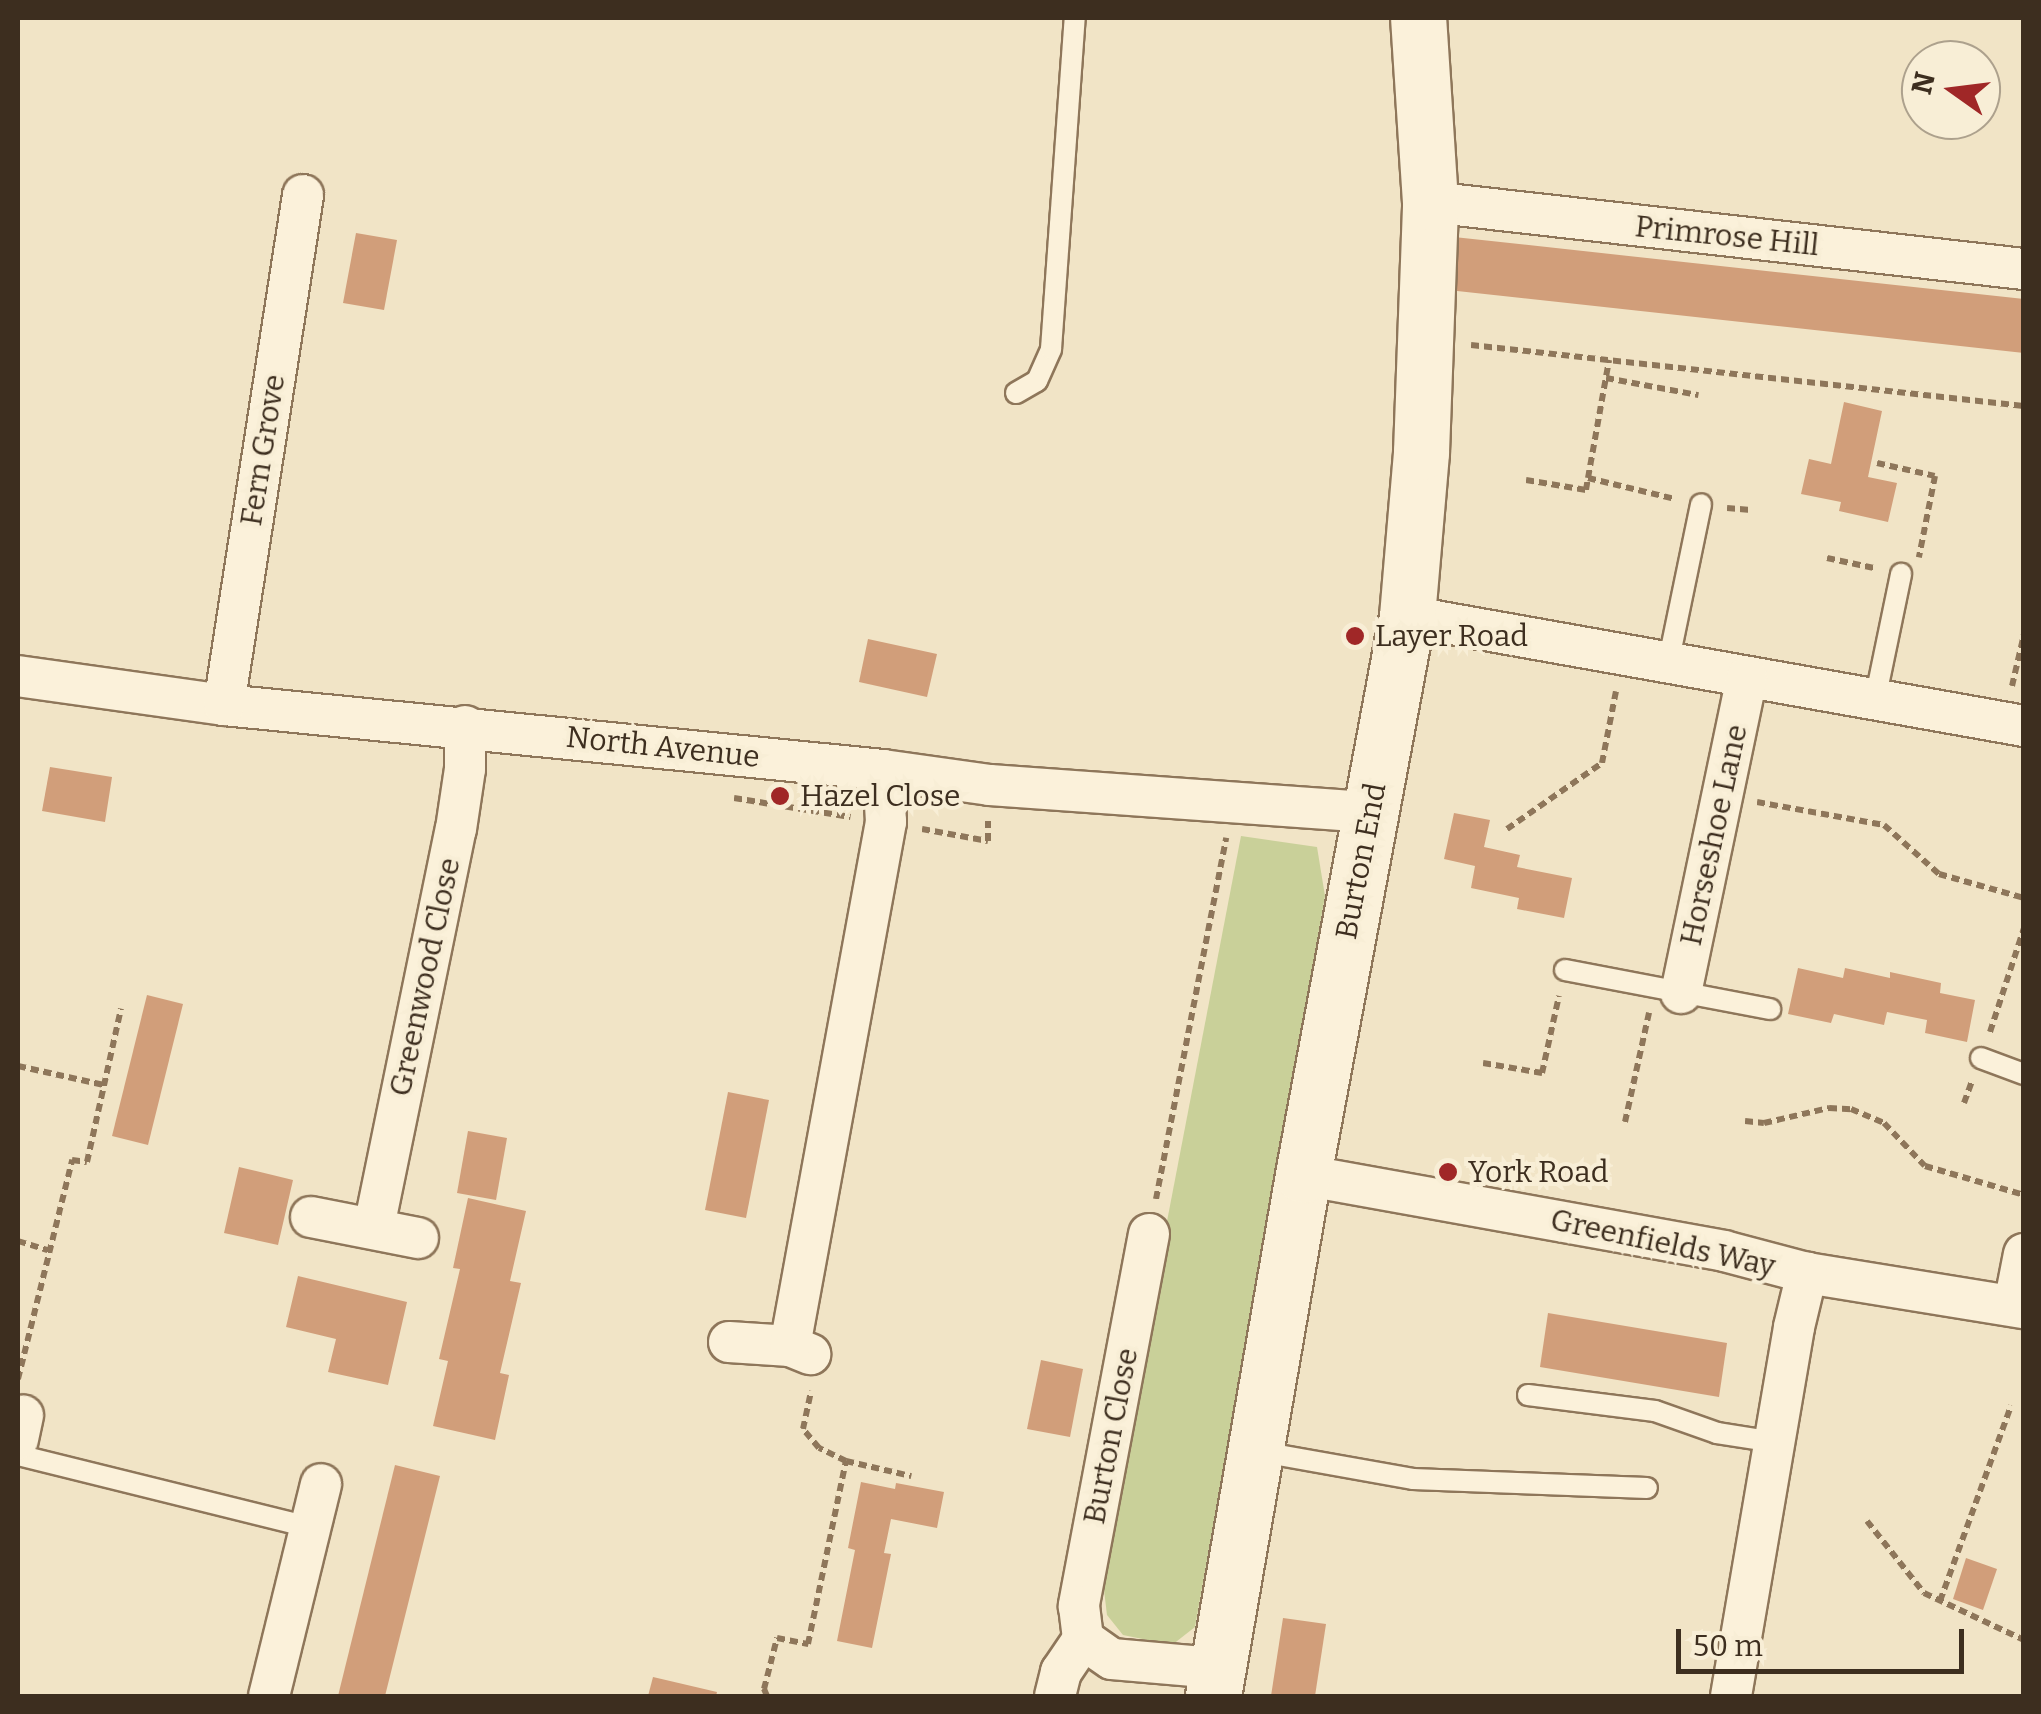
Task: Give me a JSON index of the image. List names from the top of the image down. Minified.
{"streets":{"street":["Primrose Hill","Fern Grove","North Avenue","Horseshoe Lane","Burton End","Greenwood Close","Greenfields Way","Burton Close"]},"crossings":[["Primrose Hill","Burton End"],["Fern Grove","North Avenue"],["North Avenue","Burton End"],["North Avenue","Greenwood Close"],["Burton End","Greenfields Way"]],"places":["Layer Road","Hazel Close","York Road"],"scale_bar":"50 m","north":"left"}
